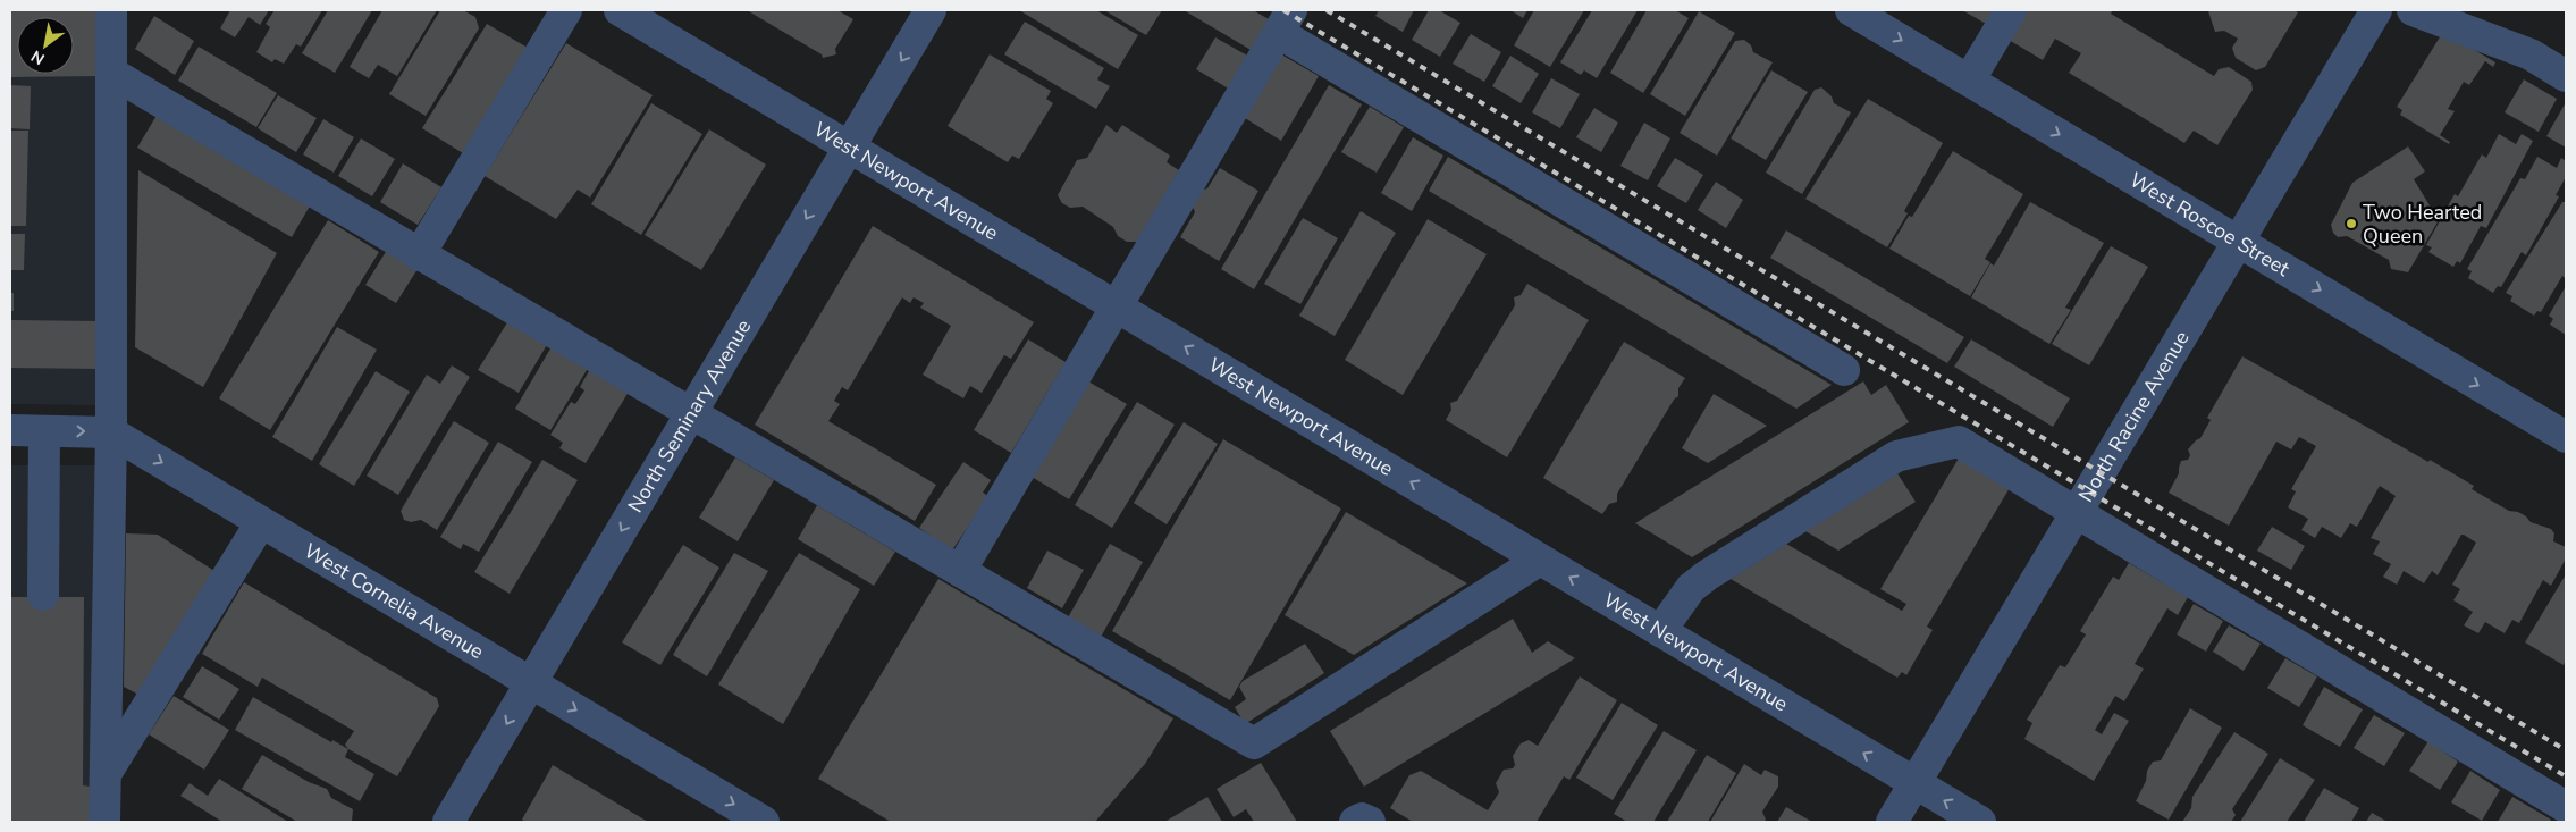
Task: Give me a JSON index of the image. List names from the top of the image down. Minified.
{"streets":{"street":["West Newport Avenue","West Roscoe Street","North Seminary Avenue","North Racine Avenue","West Cornelia Avenue"]},"crossings":[["West Newport Avenue","North Seminary Avenue"],["West Newport Avenue","North Racine Avenue"],["West Roscoe Street","North Racine Avenue"],["North Seminary Avenue","West Cornelia Avenue"]],"one_way":["West Newport Avenue","West Roscoe Street","North Seminary Avenue","West Cornelia Avenue"],"places":["Two Hearted Queen"],"north":"bottom left"}
